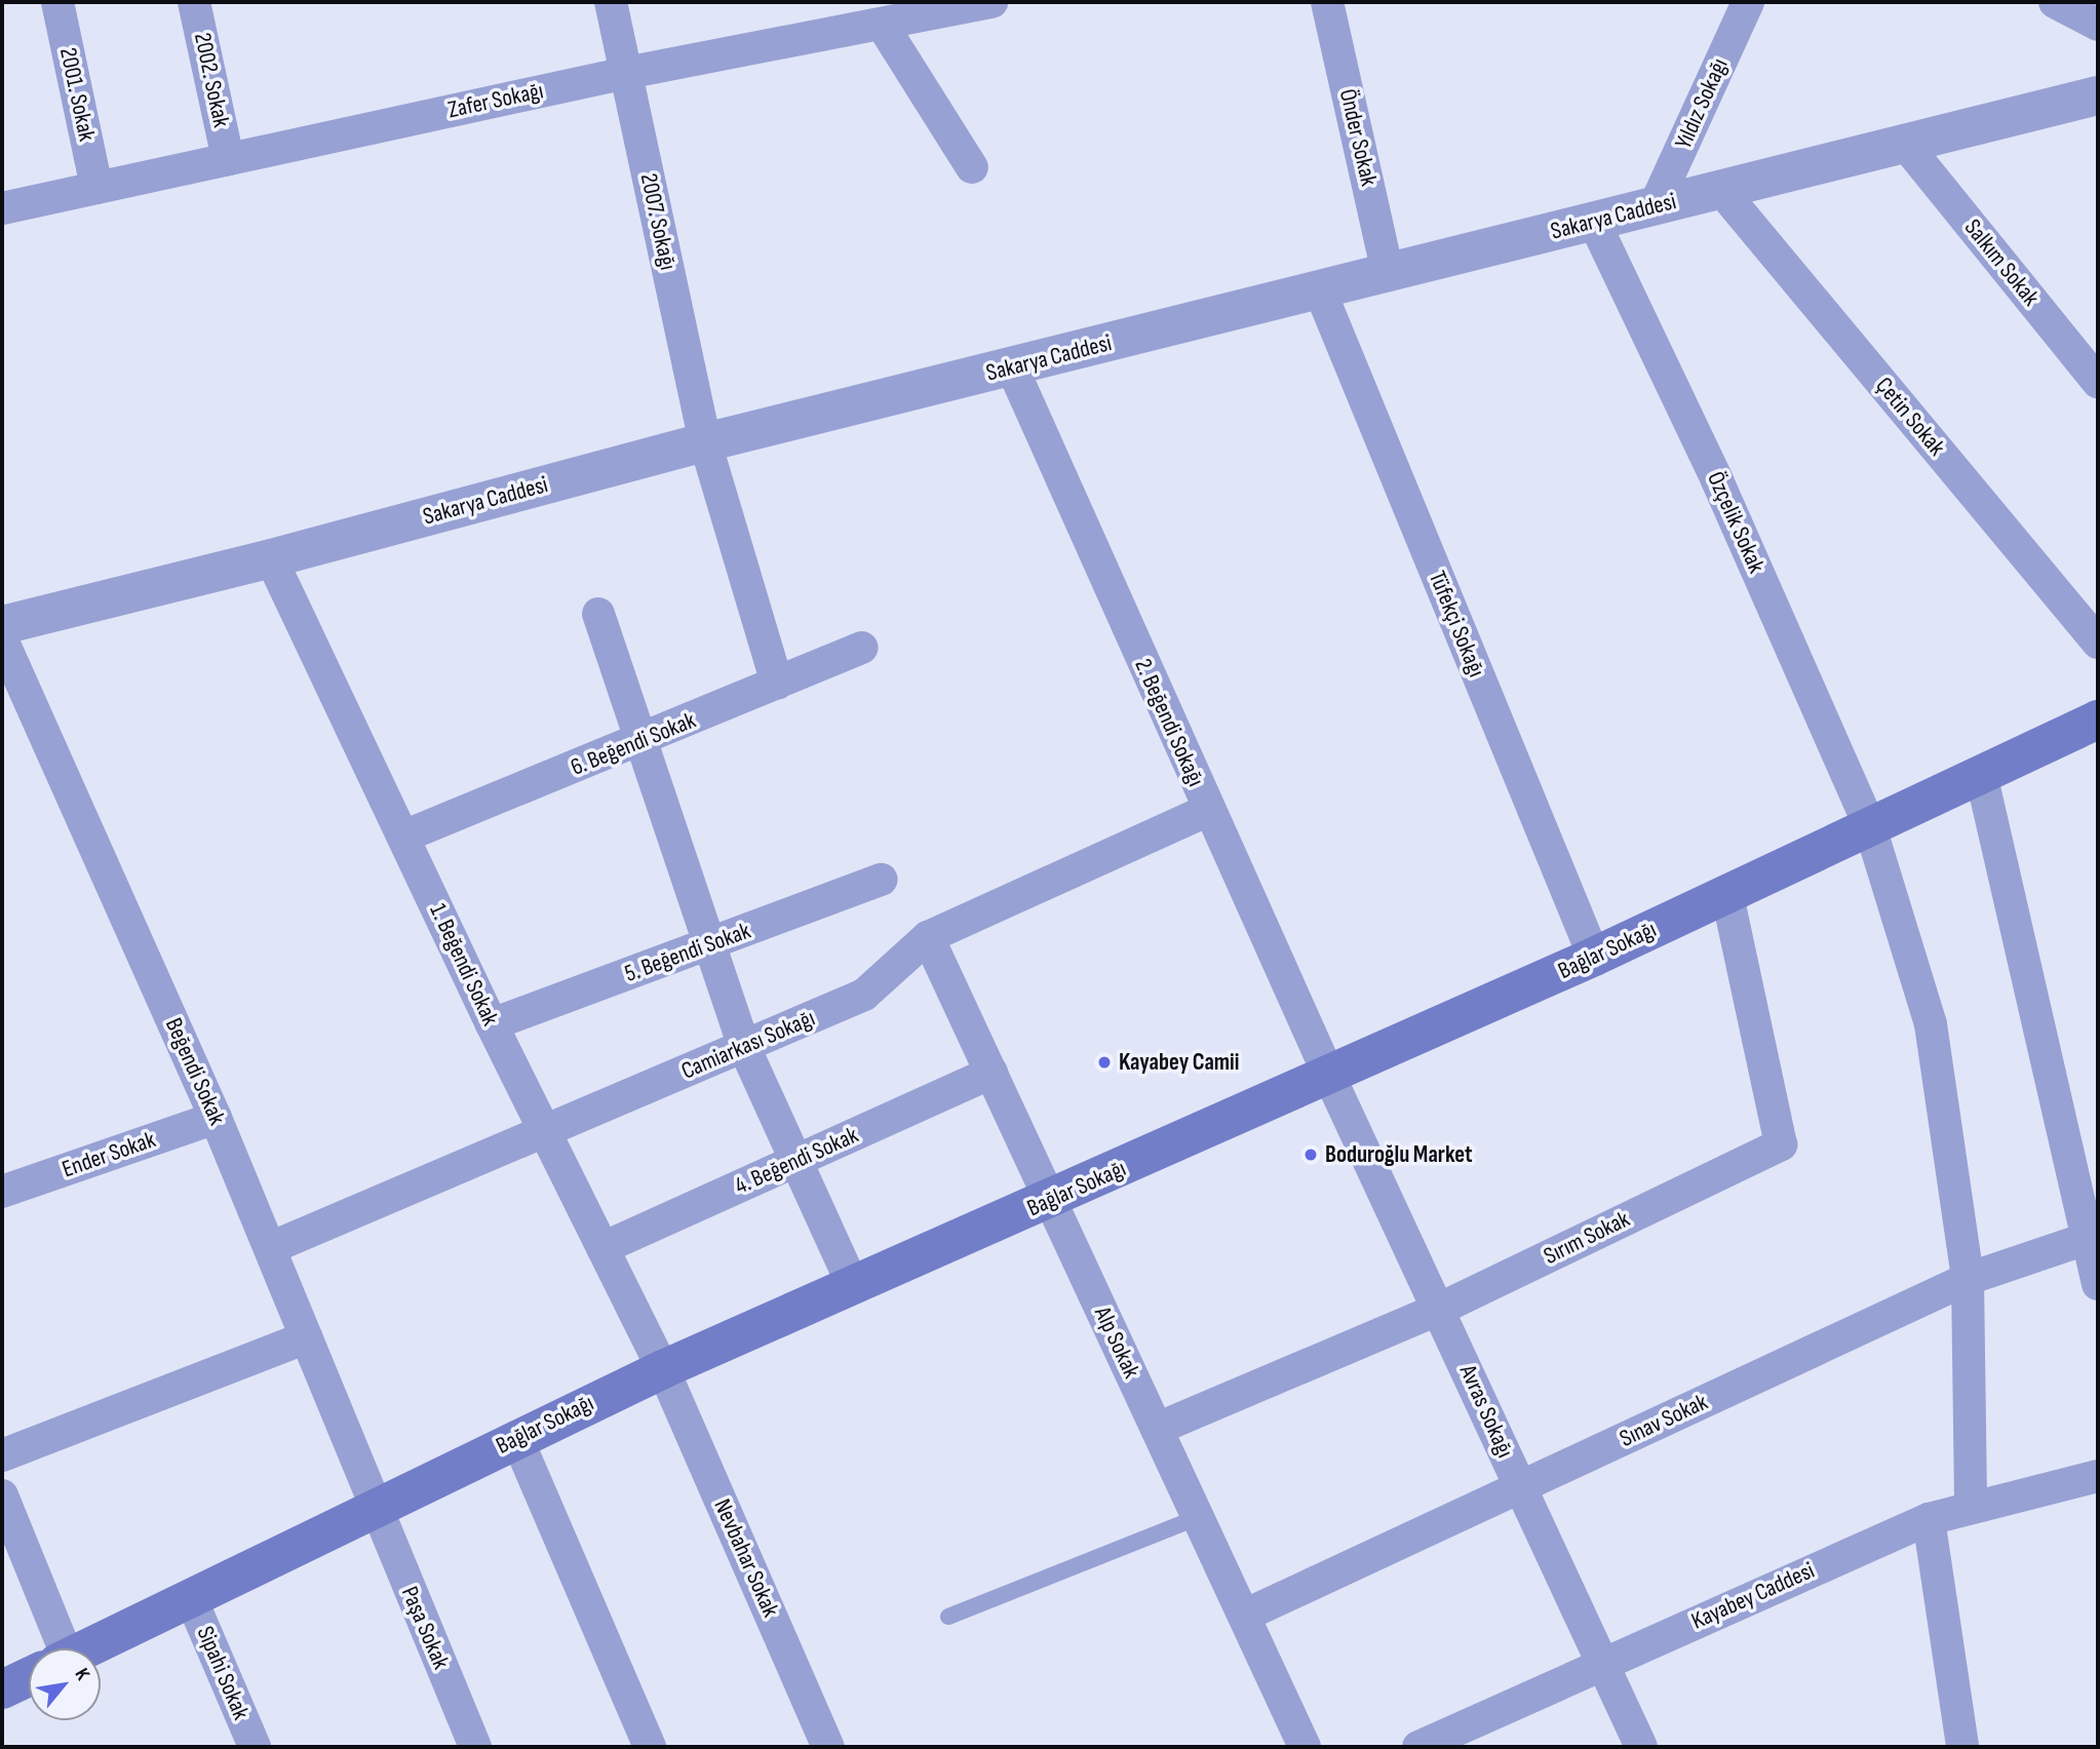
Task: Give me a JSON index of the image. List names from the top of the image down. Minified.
{"streets":{"main road":["Bağlar Sokağı"],"street":["2002. Sokak","2001. Sokak","Zafer Sokağı","Yıldız Sokağı","Önder Sokak","Sakarya Caddesi","2007. Sokağı","Salkım Sokak","Çetin Sokak","Özçelik Sokak","Tüfekçi Sokağı","2. Beğendi Sokağı","6. Beğendi Sokak","5. Beğendi Sokak","1. Beğendi Sokak","Camiarkası Sokağı","Beğendi Sokak","Ender Sokak","4. Beğendi Sokak","Sırım Sokak","Alp Sokak","Avras Sokağı","Sınav Sokak","Nevbahar Sokak","Kayabey Caddesi","Paşa Sokak","Sipahi Sokak"]},"crossings":[["2002. Sokak","Zafer Sokağı"],["2001. Sokak","Zafer Sokağı"],["Zafer Sokağı","2007. Sokağı"],["Yıldız Sokağı","Sakarya Caddesi"],["Önder Sokak","Sakarya Caddesi"],["Sakarya Caddesi","2007. Sokağı"],["Sakarya Caddesi","Salkım Sokak"],["Sakarya Caddesi","Çetin Sokak"],["Sakarya Caddesi","Özçelik Sokak"],["Sakarya Caddesi","Tüfekçi Sokağı"],["Sakarya Caddesi","2. Beğendi Sokağı"],["Sakarya Caddesi","1. Beğendi Sokak"],["2007. Sokağı","6. Beğendi Sokak"],["Özçelik Sokak","Bağlar Sokağı"],["Özçelik Sokak","Sınav Sokak"],["Özçelik Sokak","Kayabey Caddesi"],["Tüfekçi Sokağı","Bağlar Sokağı"],["2. Beğendi Sokağı","Bağlar Sokağı"],["2. Beğendi Sokağı","Camiarkası Sokağı"],["2. Beğendi Sokağı","Avras Sokağı"],["6. Beğendi Sokak","1. Beğendi Sokak"],["Bağlar Sokağı","1. Beğendi Sokak"],["Bağlar Sokağı","Beğendi Sokak"],["Bağlar Sokağı","Sırım Sokak"],["Bağlar Sokağı","Alp Sokak"],["Bağlar Sokağı","Avras Sokağı"],["Bağlar Sokağı","Nevbahar Sokak"],["Bağlar Sokağı","Paşa Sokak"],["Bağlar Sokağı","Sipahi Sokak"],["5. Beğendi Sokak","1. Beğendi Sokak"],["1. Beğendi Sokak","Camiarkası Sokağı"],["1. Beğendi Sokak","4. Beğendi Sokak"],["1. Beğendi Sokak","Nevbahar Sokak"],["Camiarkası Sokağı","Beğendi Sokak"],["Camiarkası Sokağı","Alp Sokak"],["Beğendi Sokak","Ender Sokak"],["Beğendi Sokak","Paşa Sokak"],["4. Beğendi Sokak","Alp Sokak"],["Sırım Sokak","Alp Sokak"],["Sırım Sokak","Avras Sokağı"],["Alp Sokak","Sınav Sokak"],["Avras Sokağı","Sınav Sokak"],["Avras Sokağı","Kayabey Caddesi"]],"places":["Kayabey Camii","Boduroğlu Market"],"north":"top right"}
